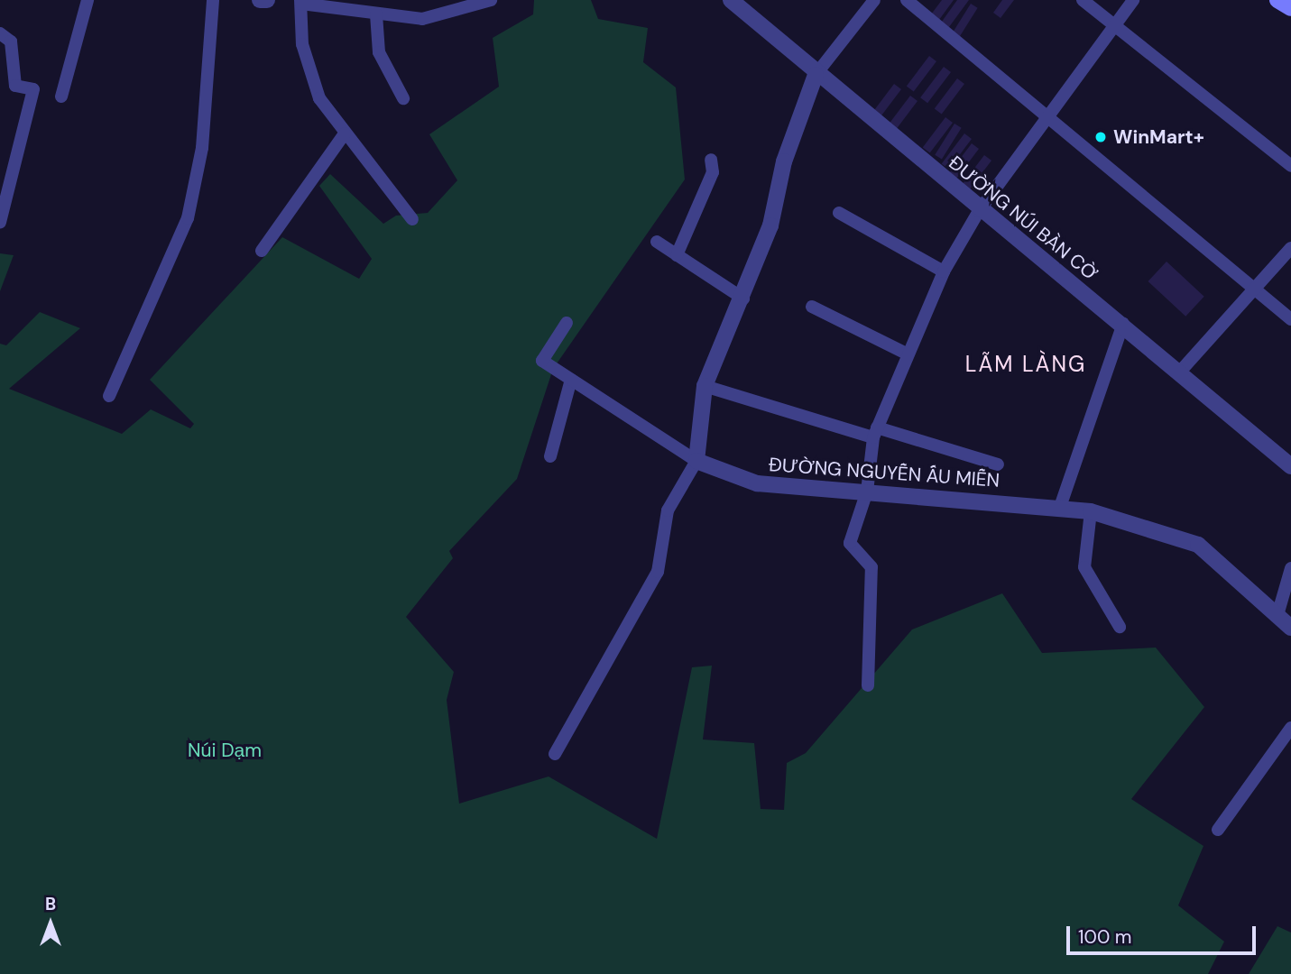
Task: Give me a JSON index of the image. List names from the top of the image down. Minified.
{"streets":{"street":["ĐƯỜNG NÚI BÀN CỜ","ĐƯỜNG NGUYỄN ẤU MIỄN"]},"districts":["LÃM LÀNG"],"parks":["Núi Dạm"],"places":["WinMart+"],"scale_bar":"100 m","north":"top"}
